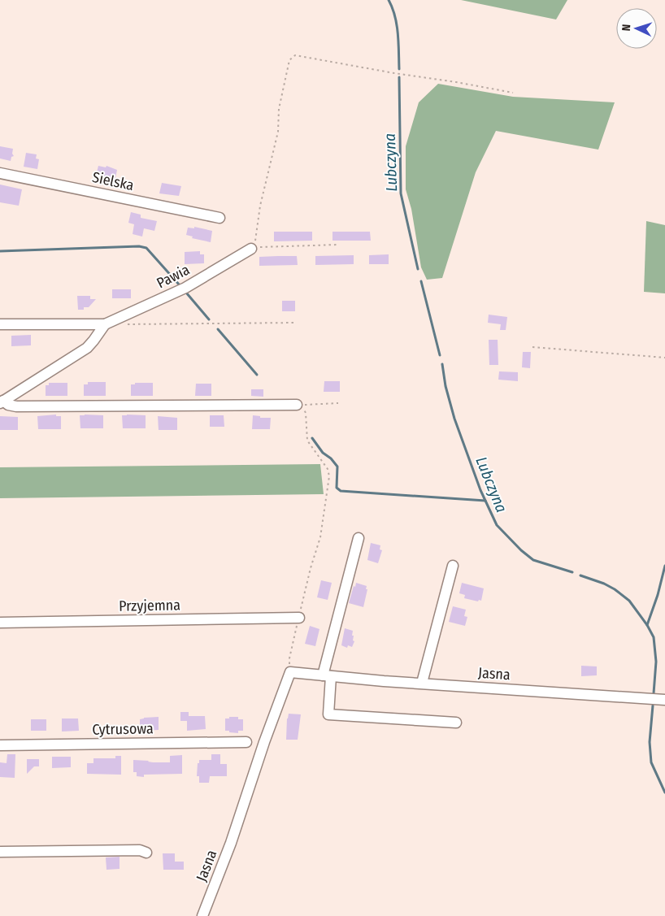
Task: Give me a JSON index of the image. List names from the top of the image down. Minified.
{"streets":{"street":["Sielska","Pawia","Przyjemna","Jasna","Cytrusowa"]},"water":["Lubczyna"],"north":"left"}
